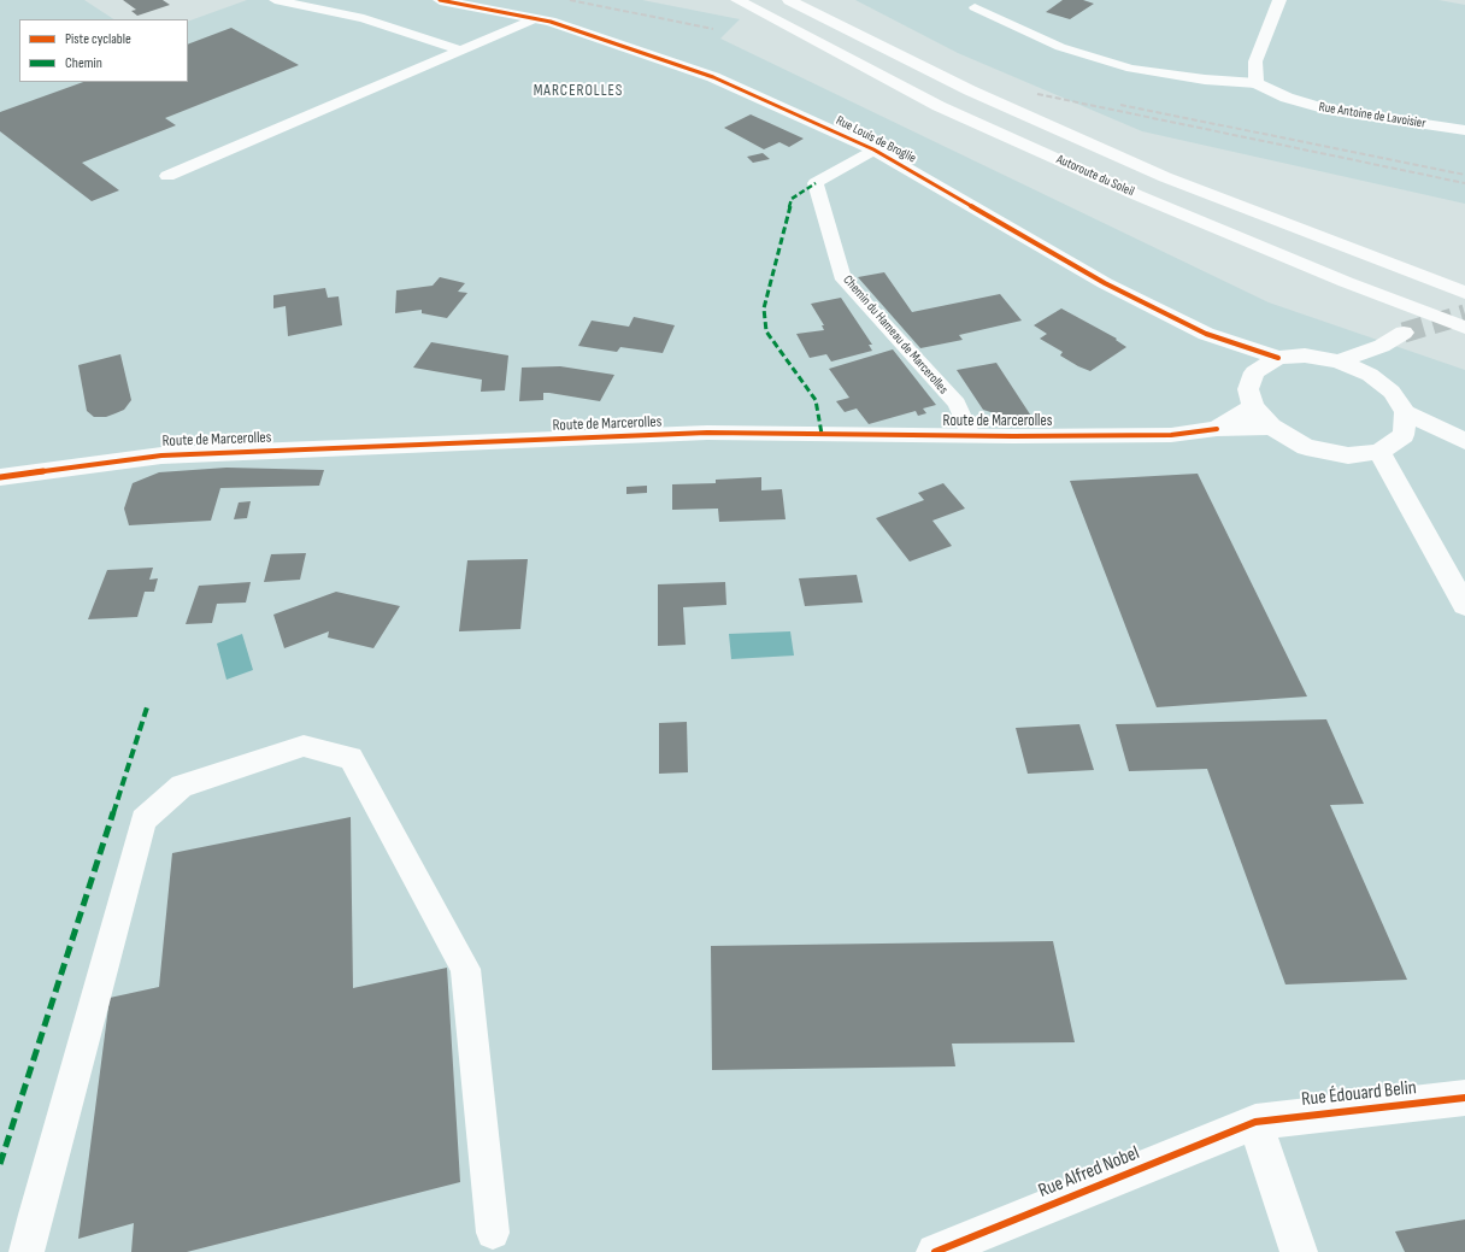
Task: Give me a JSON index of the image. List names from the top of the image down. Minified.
{"streets":{"main road":["Rue Antoine de Lavoisier","Rue Louis de Broglie","Autoroute du Soleil","Route de Marcerolles","Rue Édouard Belin","Rue Alfred Nobel"],"lane":["Chemin du Hameau de Marcerolles"]},"crossings":[["Rue Louis de Broglie","Chemin du Hameau de Marcerolles"],["Rue Louis de Broglie","Route de Marcerolles"],["Chemin du Hameau de Marcerolles","Route de Marcerolles"],["Rue Édouard Belin","Rue Alfred Nobel"]],"districts":["MARCEROLLES"],"legend":["Piste cyclable","Chemin"]}
